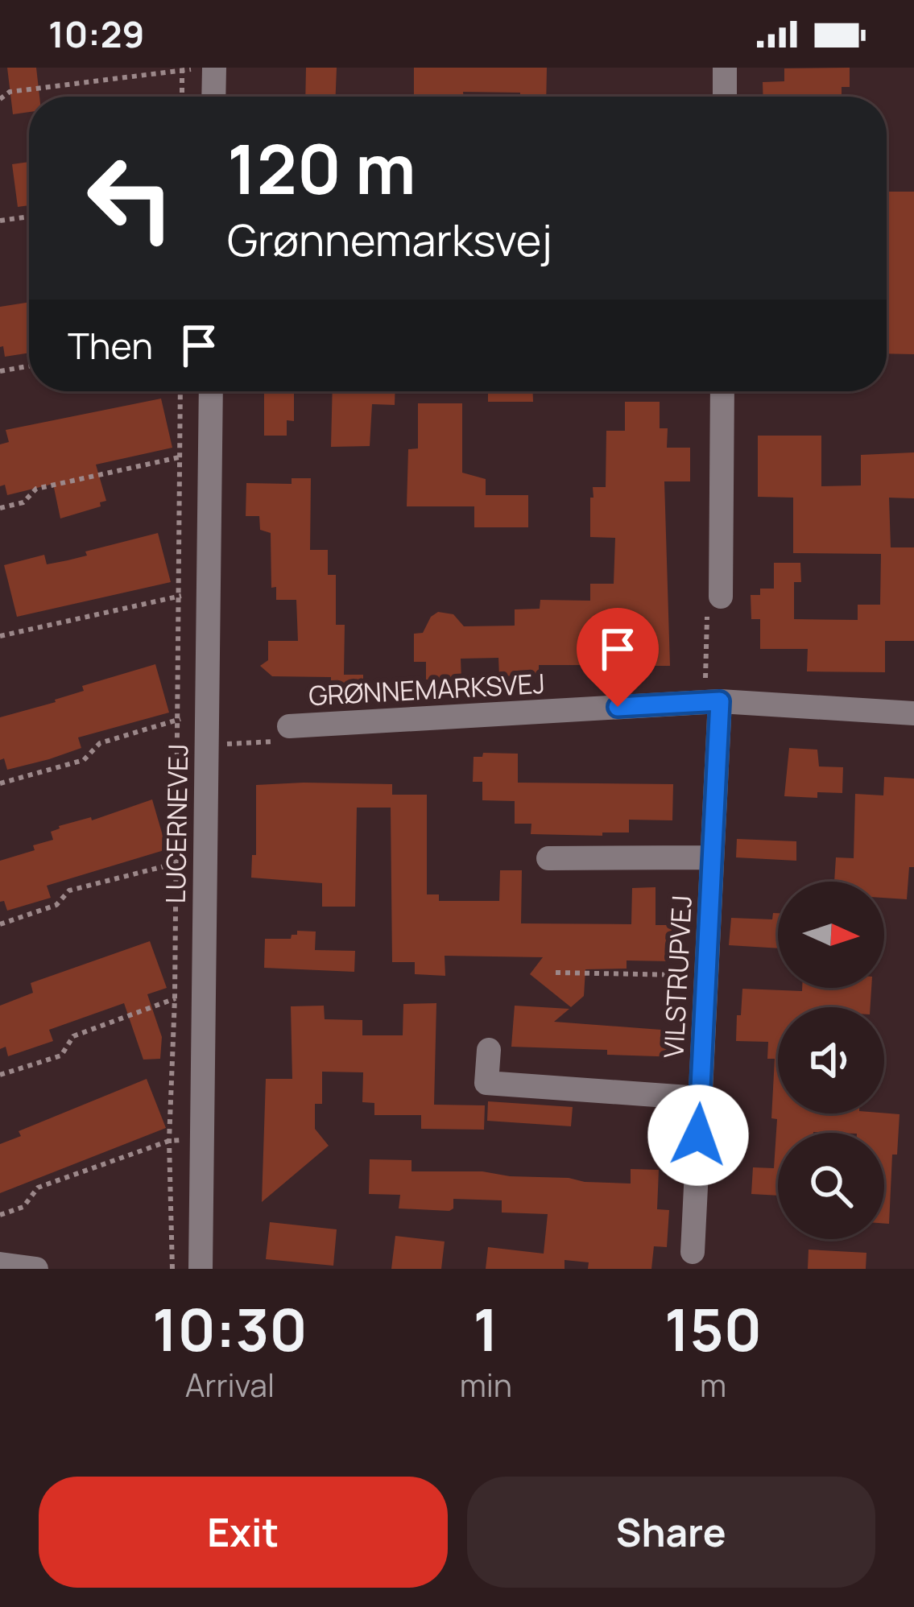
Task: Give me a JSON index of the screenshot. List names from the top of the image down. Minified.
{"streets":{"street":["GRØNNEMARKSVEJ","LUCERNEVEJ","VILSTRUPVEJ"]},"crossings":[["GRØNNEMARKSVEJ","VILSTRUPVEJ"]],"north":"right","page":{"status":"10:29","turn":["120 m","Grønnemarksvej"],"then":"Then","eta":["10:30","Arrival","1","min","150","m"],"buttons":["Exit","Share"]}}
